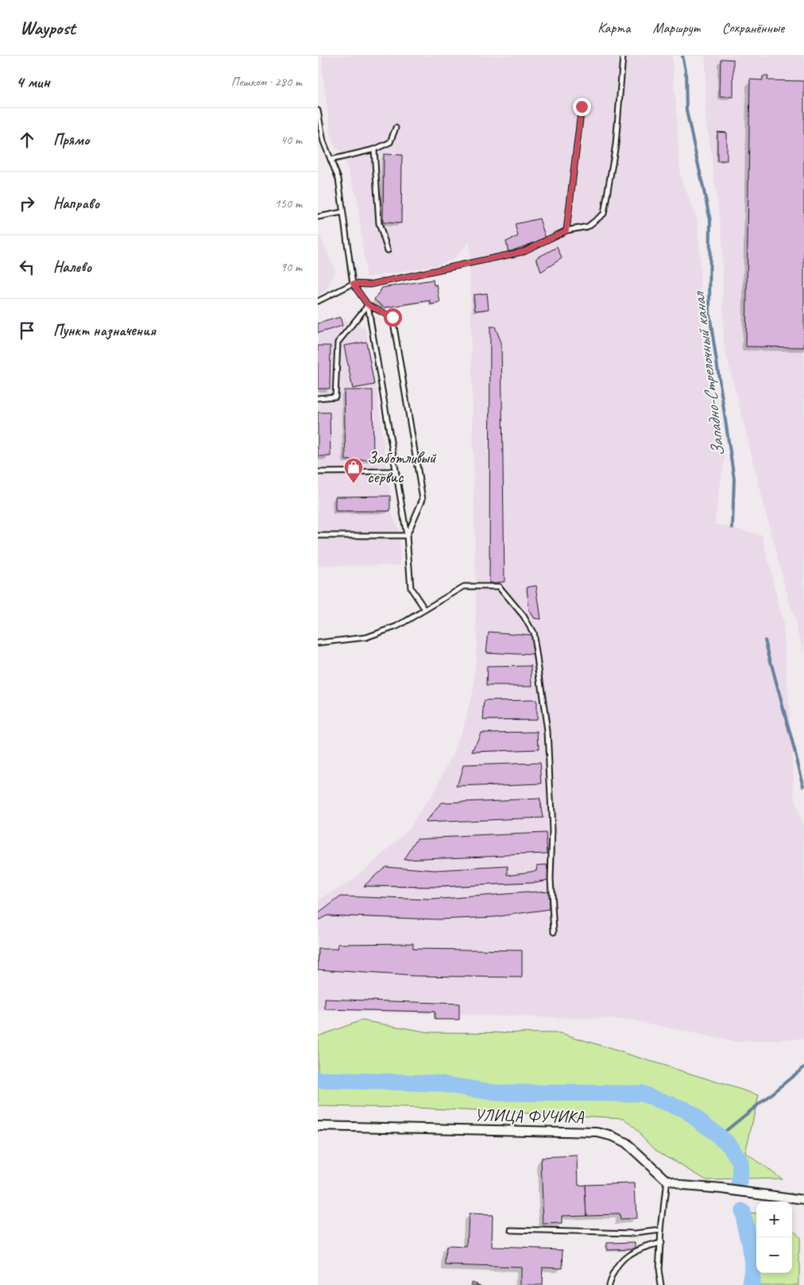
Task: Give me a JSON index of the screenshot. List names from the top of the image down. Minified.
{"streets":{"street":["УЛИЦА ФУЧИКА"]},"water":["Западно-Стрелочный канал"],"places":{"shop":["Заботливый сервис"]},"page":{"header":"Waypost","nav":["Карта","Маршрут","Сохранённые"],"heading":["4 мин","Пешком · 280 m"],"list":[["Прямо","40 m"],["Направо","150 m"],["Налево","90 m"],"Пункт назначения"],"map_buttons":["+","−"]}}
